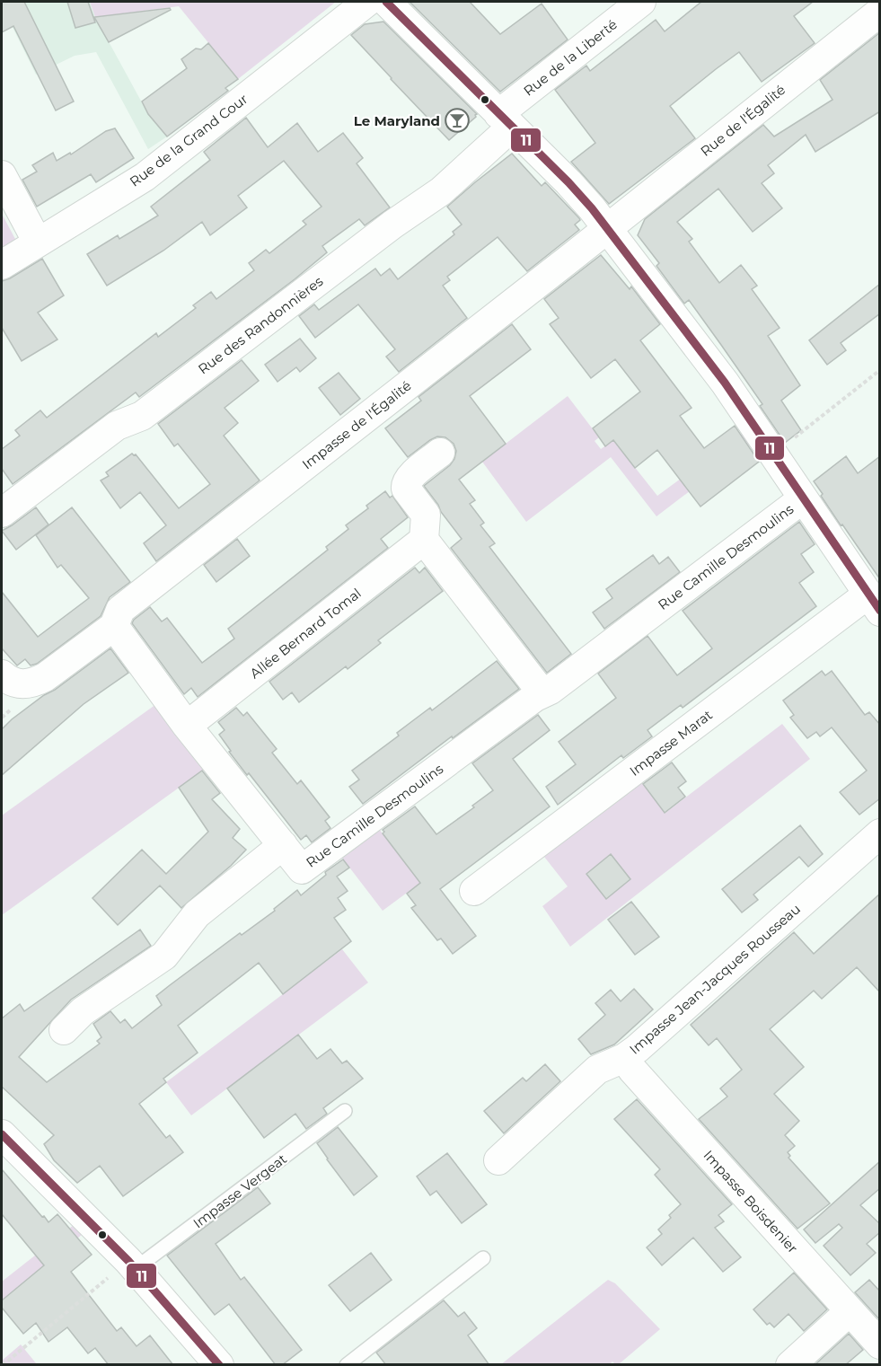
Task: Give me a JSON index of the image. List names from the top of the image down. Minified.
{"streets":{"street":["Rue de la Liberté","Rue de l'Égalité","Rue de la Grand Cour","Rue des Randonnières","Impasse de l'Égalité","Rue Camille Desmoulins","Allée Bernard Tomal","Impasse Marat","Impasse Jean-Jacques Rousseau","Impasse Boisdenier"],"lane":["Impasse Vergeat"]},"crossings":[["Rue de la Liberté","Rue des Randonnières"],["Rue de l'Égalité","Impasse de l'Égalité"],["Impasse de l'Égalité","Rue Camille Desmoulins"],["Rue Camille Desmoulins","Allée Bernard Tomal"],["Impasse Jean-Jacques Rousseau","Impasse Boisdenier"]],"places":{"bar":["Le Maryland"]},"lines":["transit line 11"]}
